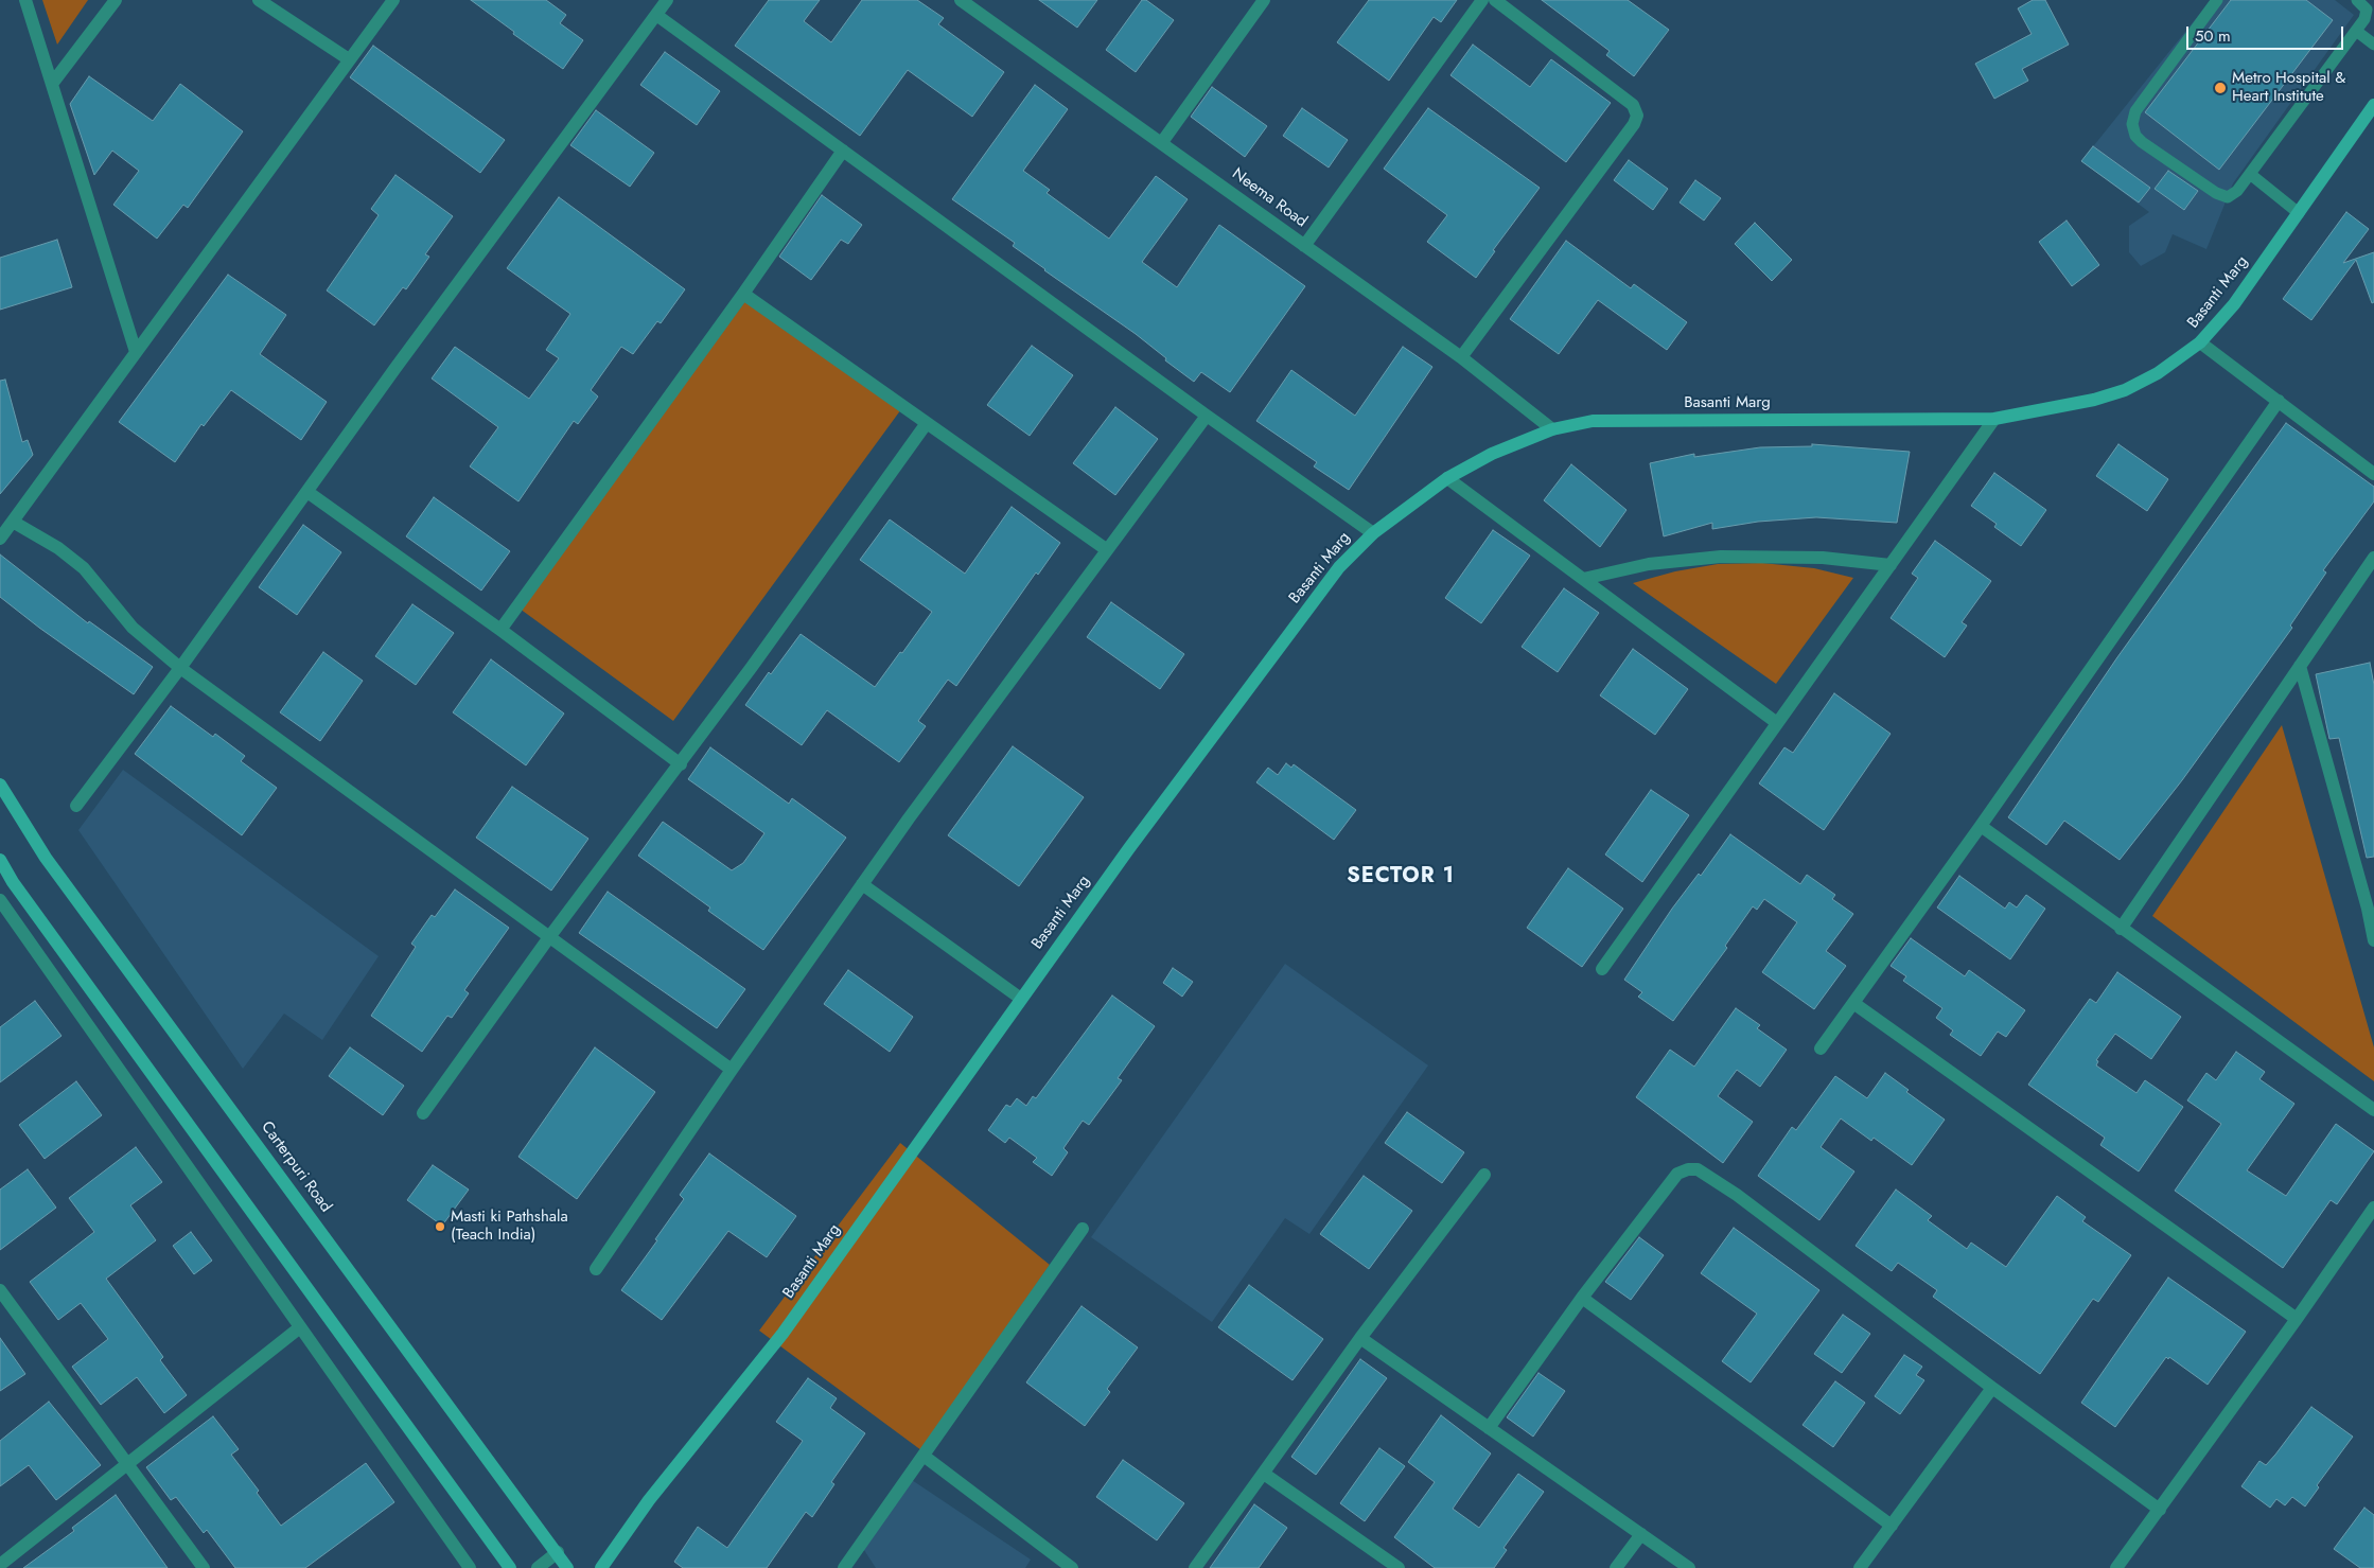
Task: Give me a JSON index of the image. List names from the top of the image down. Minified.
{"streets":{"street":["Neema Road","Basanti Marg","Carterpuri Road"]},"crossings":[["Neema Road","Basanti Marg"]],"districts":["SECTOR 1"],"places":["Metro Hospital & Heart Institute","Masti ki Pathshala (Teach India)"],"scale_bar":"50 m"}
